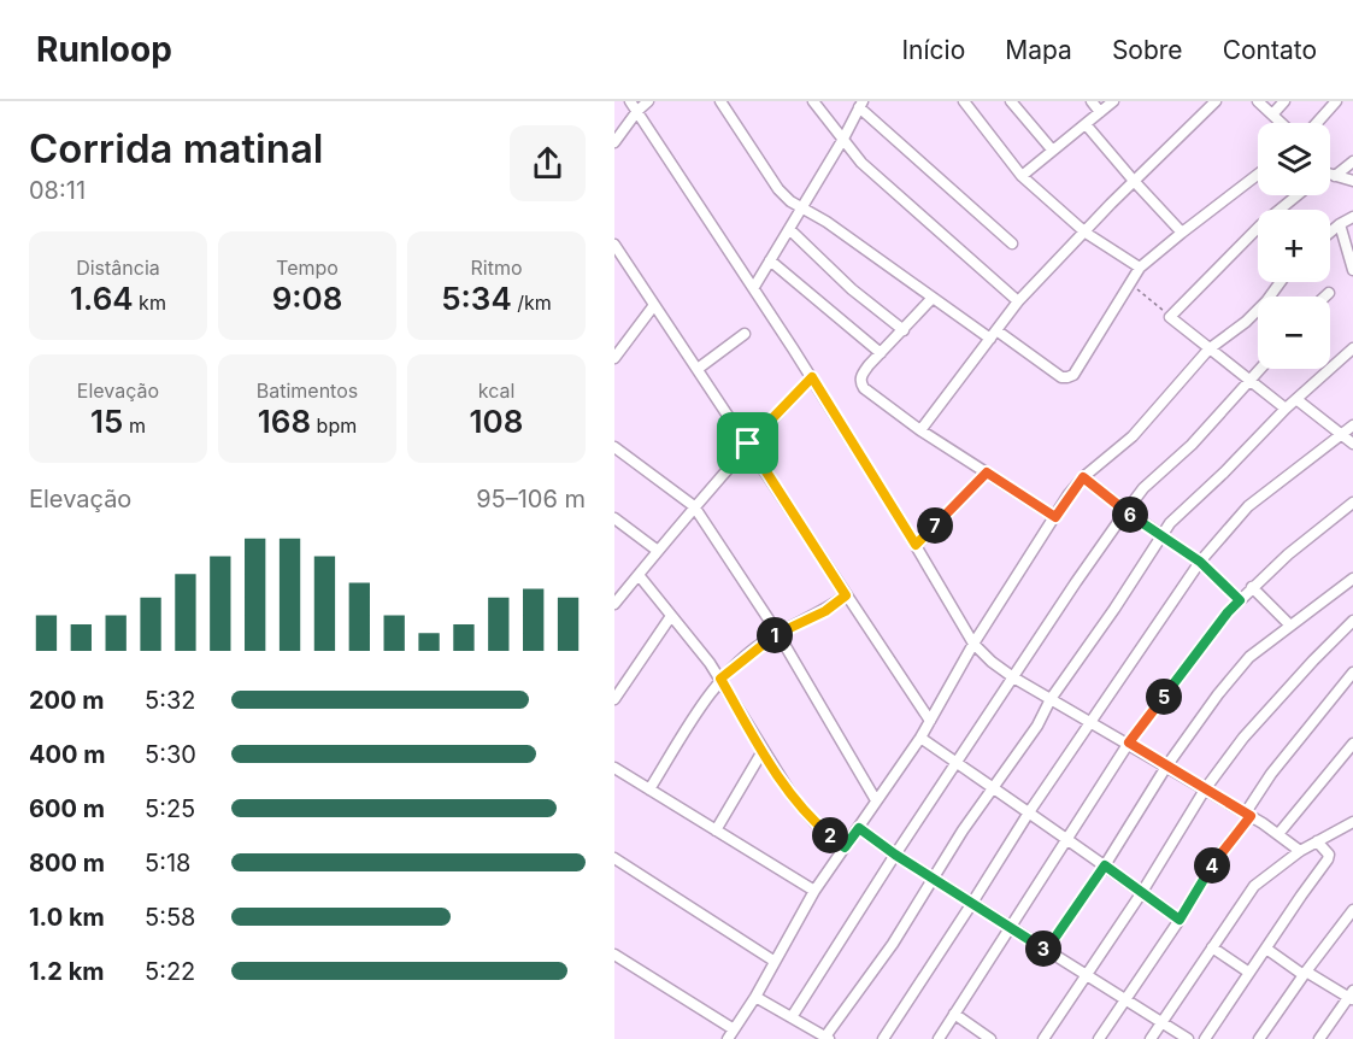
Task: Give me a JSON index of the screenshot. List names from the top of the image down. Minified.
{"page":{"header":"Runloop","nav":["Início","Mapa","Sobre","Contato"],"heading":["Corrida matinal","08:11"],"map_buttons":["+","−"],"stats":[["Distância","1.64 km"],["Tempo","9:08"],["Ritmo","5:34 /km"],["Elevação","15 m"],["Batimentos","168 bpm"],["kcal","108"]],"chart":["Elevação","95–106 m"],"pins":["6","7","1","5","2","4","3"],"list":[{"name":"200 m","note":"5:32"},{"name":"400 m","note":"5:30"},{"name":"600 m","note":"5:25"},{"name":"800 m","note":"5:18"},{"name":"1.0 km","note":"5:58"},{"name":"1.2 km","note":"5:22"}]}}
